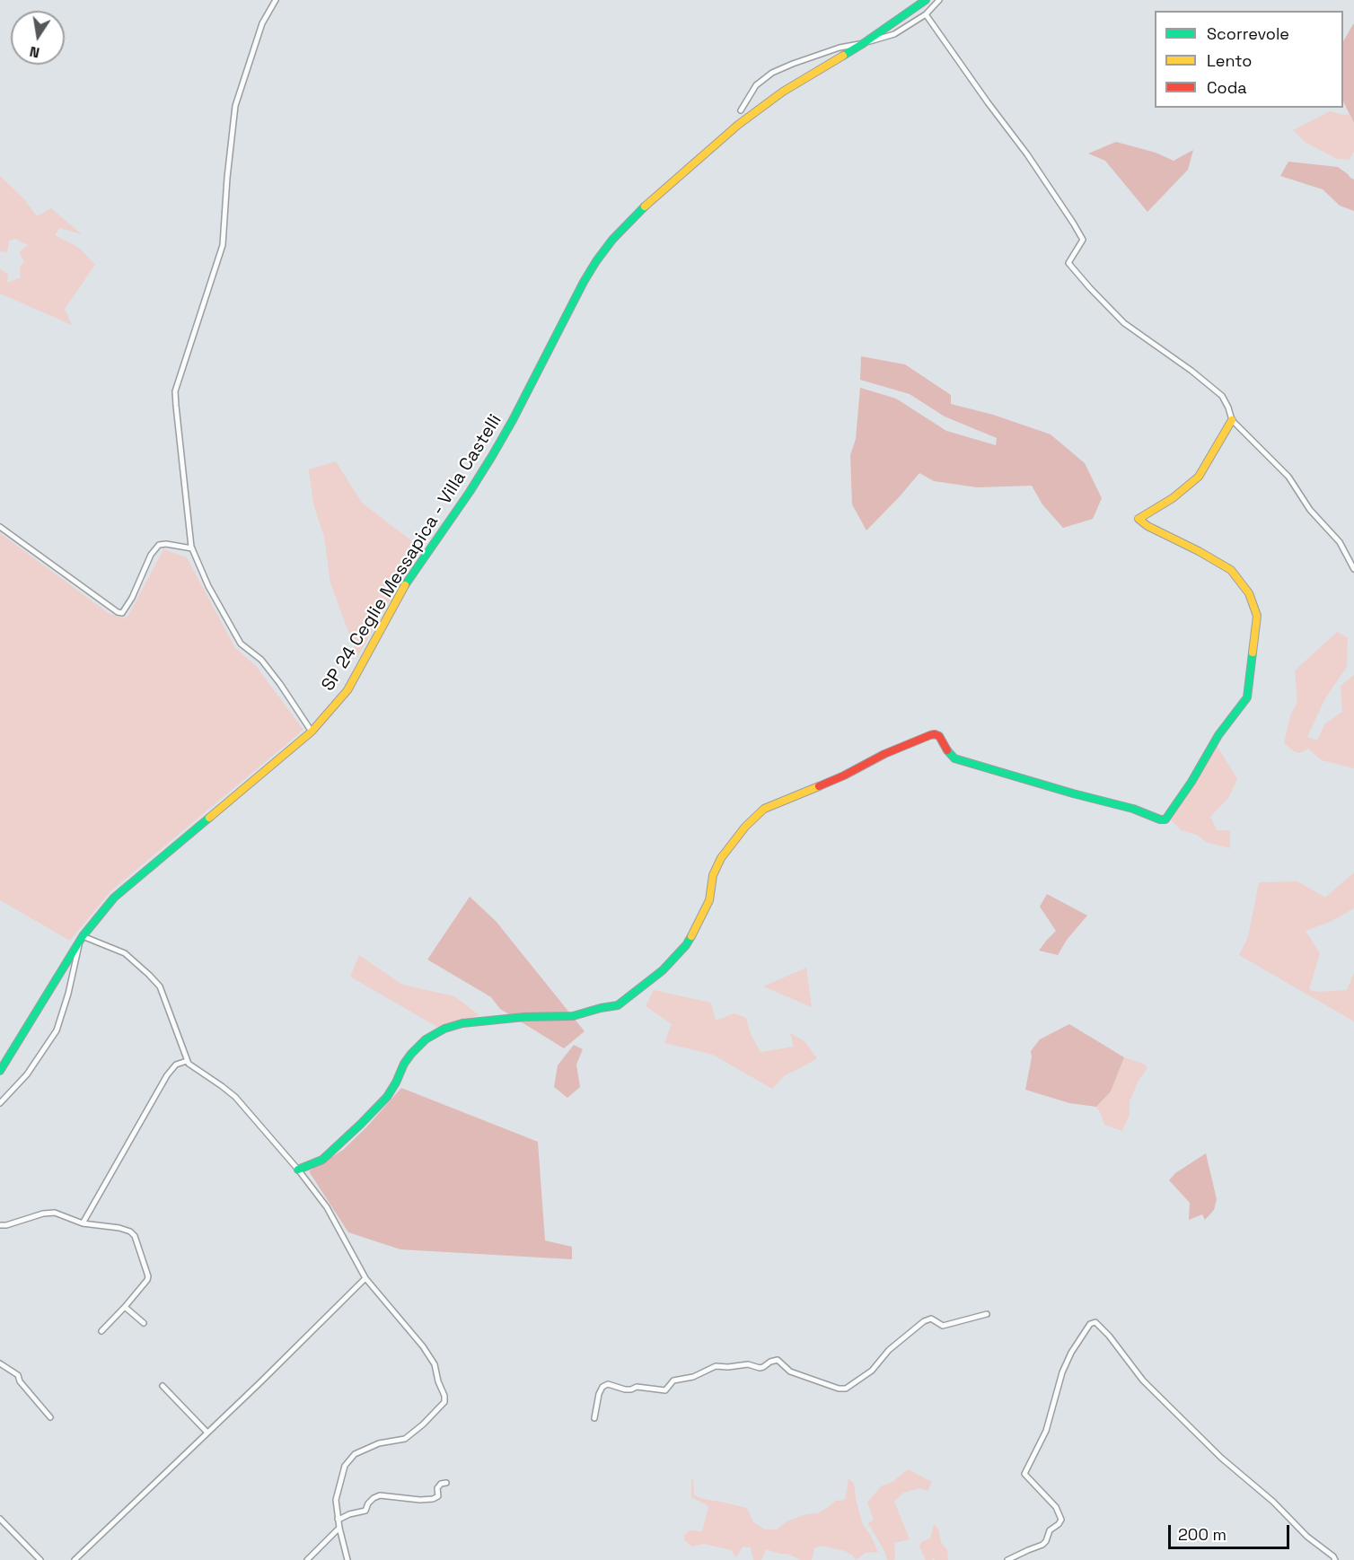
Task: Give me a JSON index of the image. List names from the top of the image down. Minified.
{"streets":{"street":["SP 24 Ceglie Messapica - Villa Castelli"]},"legend":["Scorrevole","Lento","Coda"],"scale_bar":"200 m","north":"bottom"}
